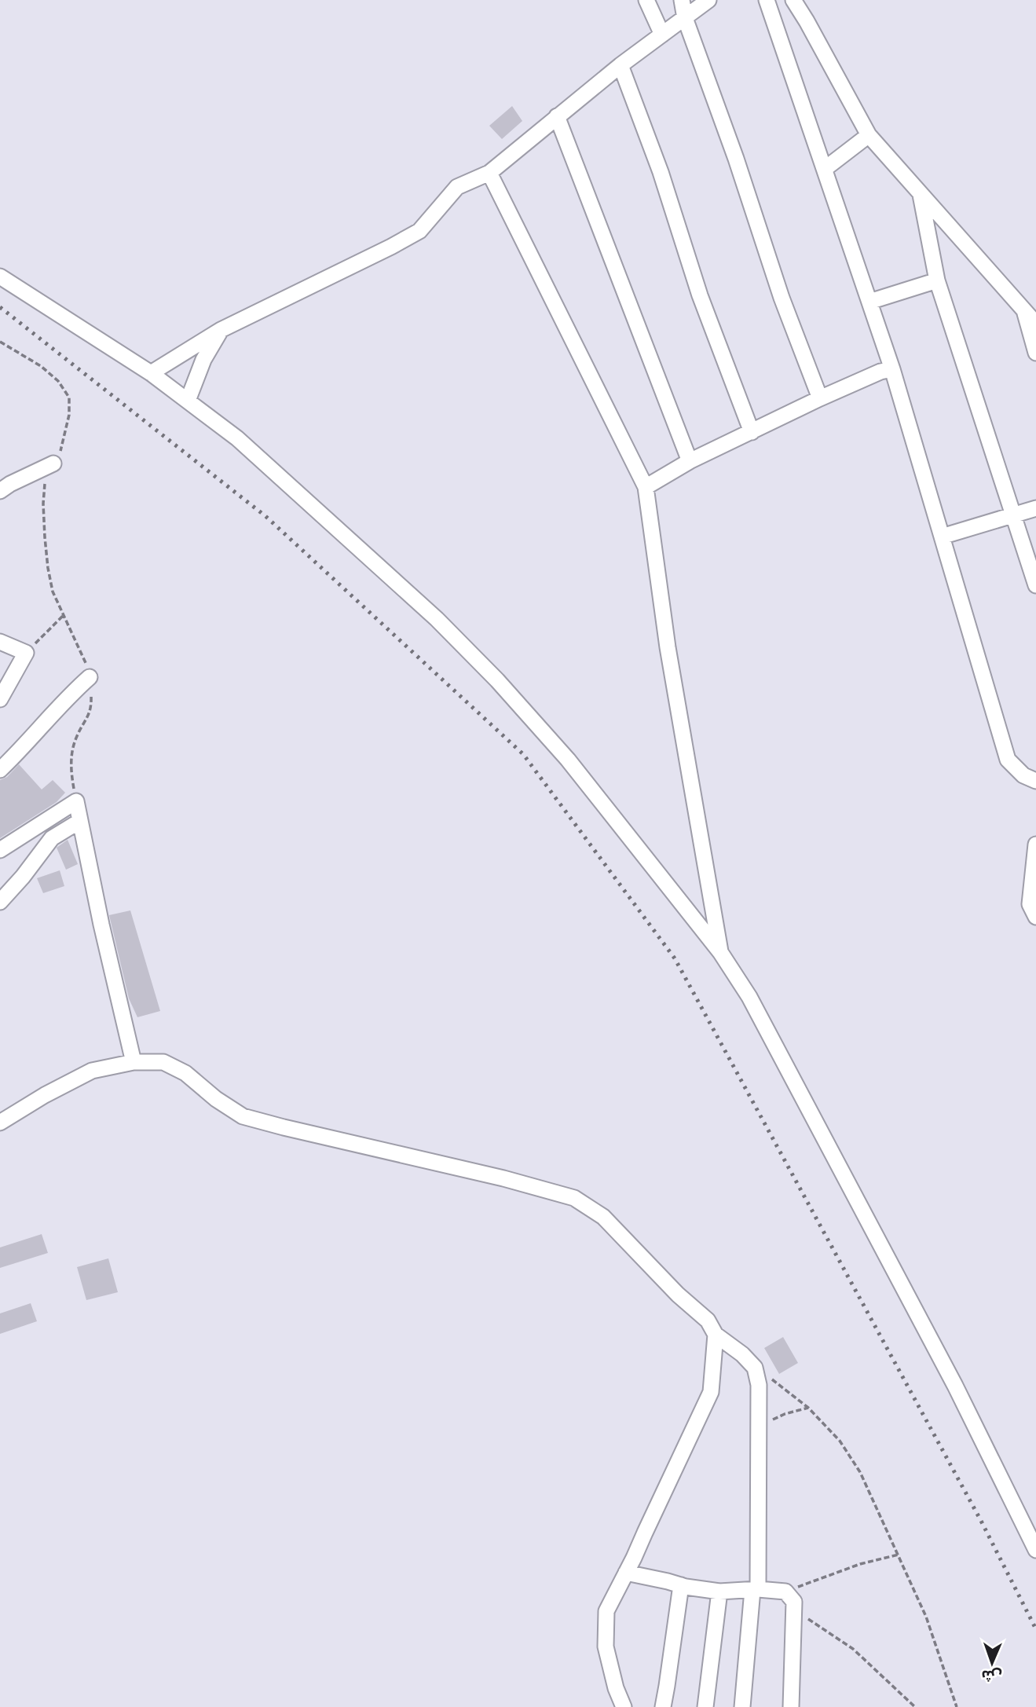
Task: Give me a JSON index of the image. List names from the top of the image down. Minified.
{"north":"bottom"}
